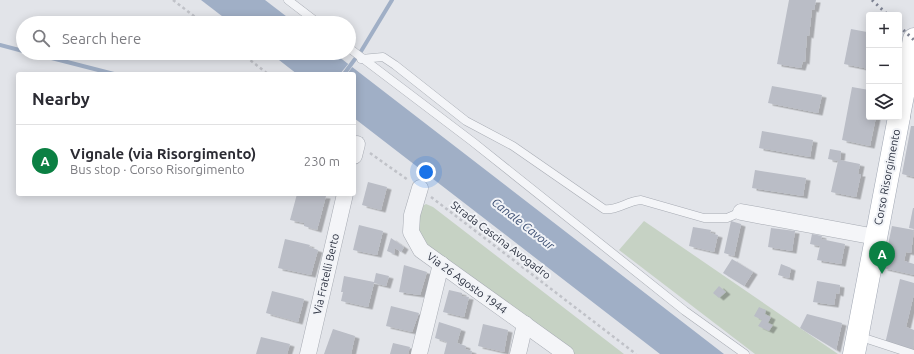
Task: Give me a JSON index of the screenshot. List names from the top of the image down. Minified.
{"streets":{"main road":["Corso Risorgimento"],"street":["Via Fratelli Berto","Via 26 Agosto 1944"],"path":["Strada Cascina Avogadro"]},"crossings":[["Strada Cascina Avogadro","Via 26 Agosto 1944"]],"water":["Canale Cavour"],"page":{"map_buttons":["+","−"],"search":"Search here","heading":"Nearby","list":[{"mark":"A","name":"Vignale (via Risorgimento)","note":"Bus stop · Corso Risorgimento","value":"230 m"}],"pins":"A"}}
